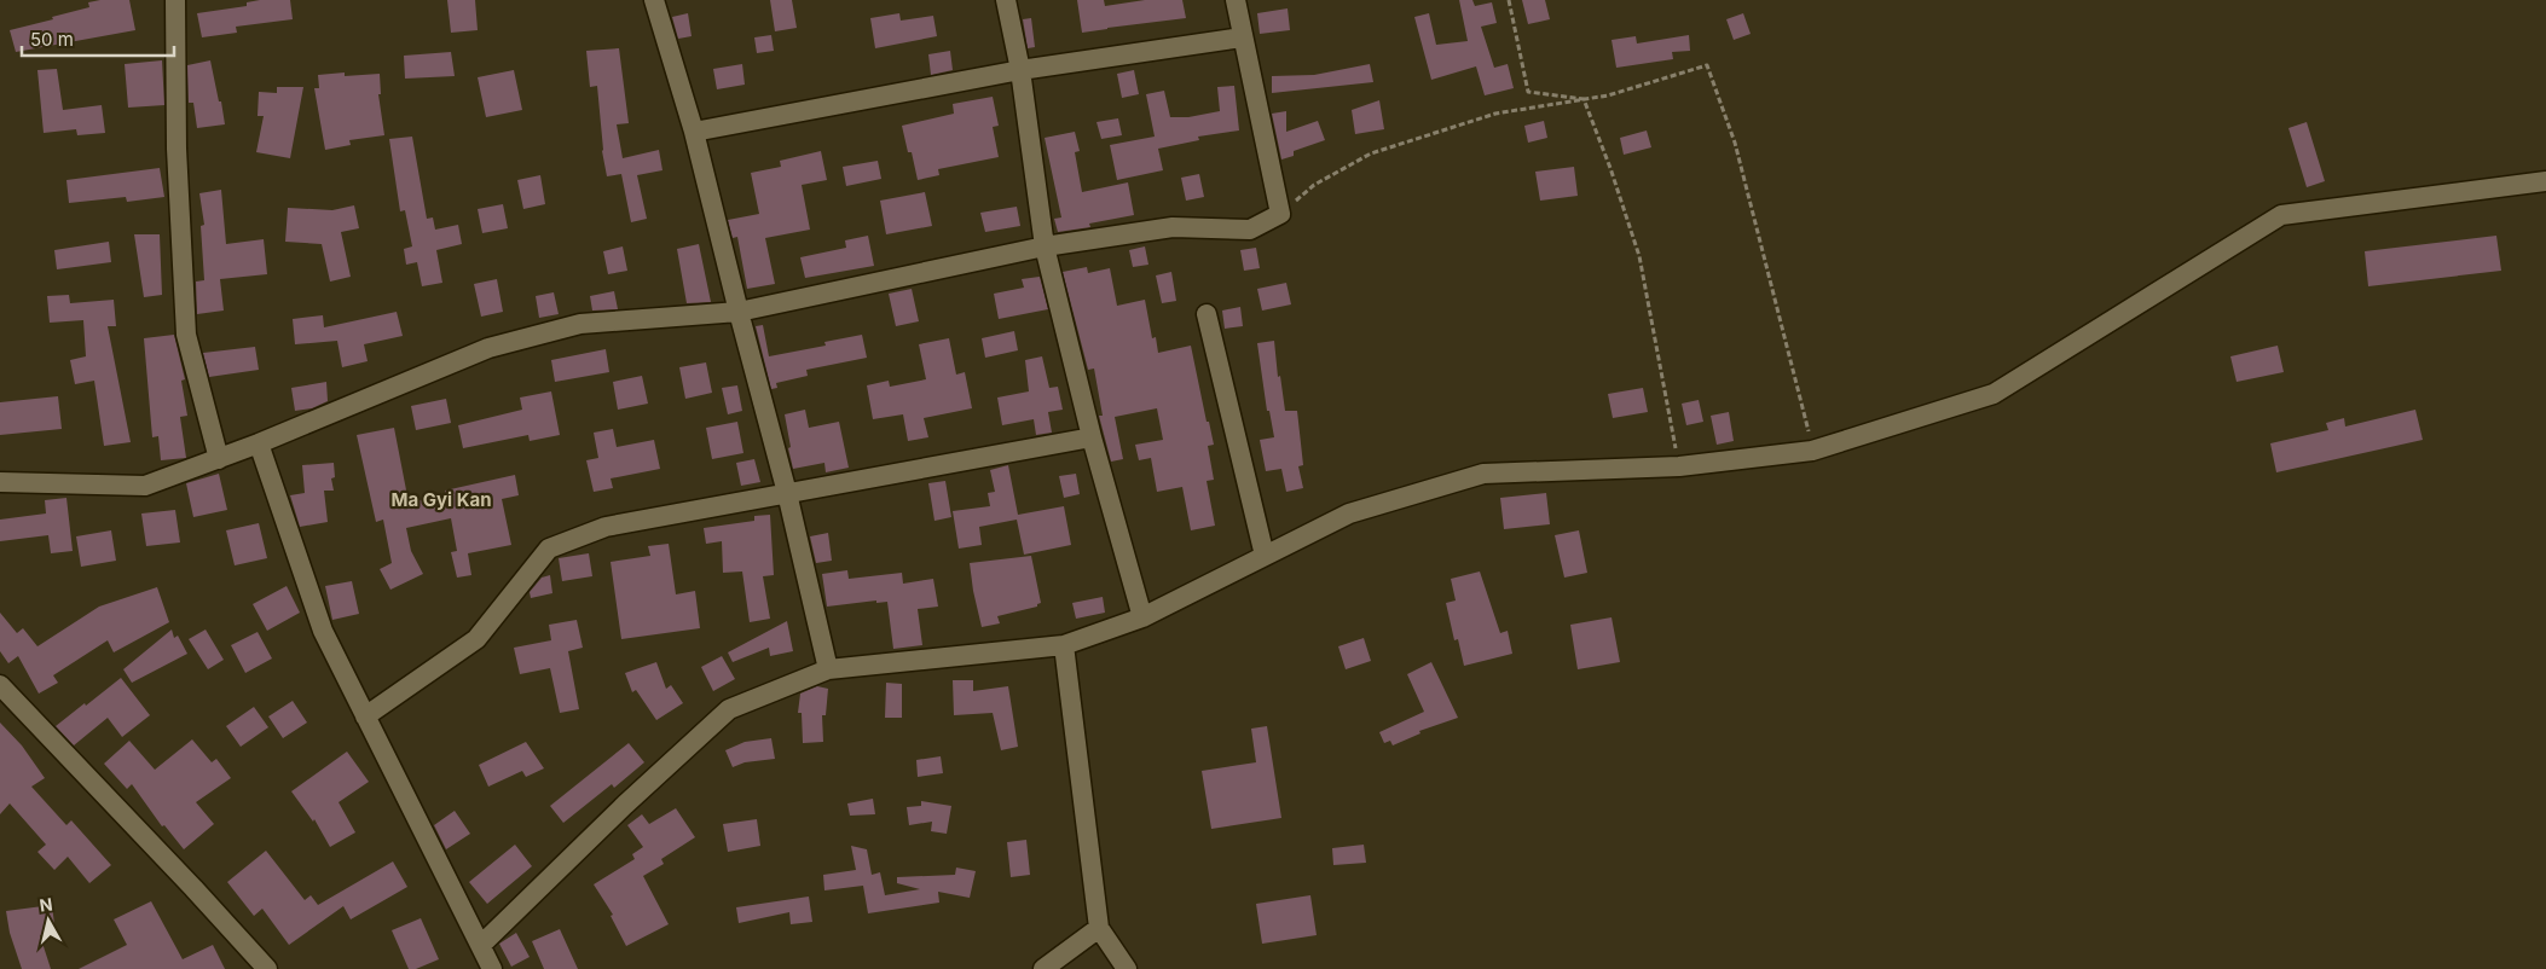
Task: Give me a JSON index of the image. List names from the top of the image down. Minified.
{"districts":["Ma Gyi Kan"],"scale_bar":"50 m","north":"top"}
